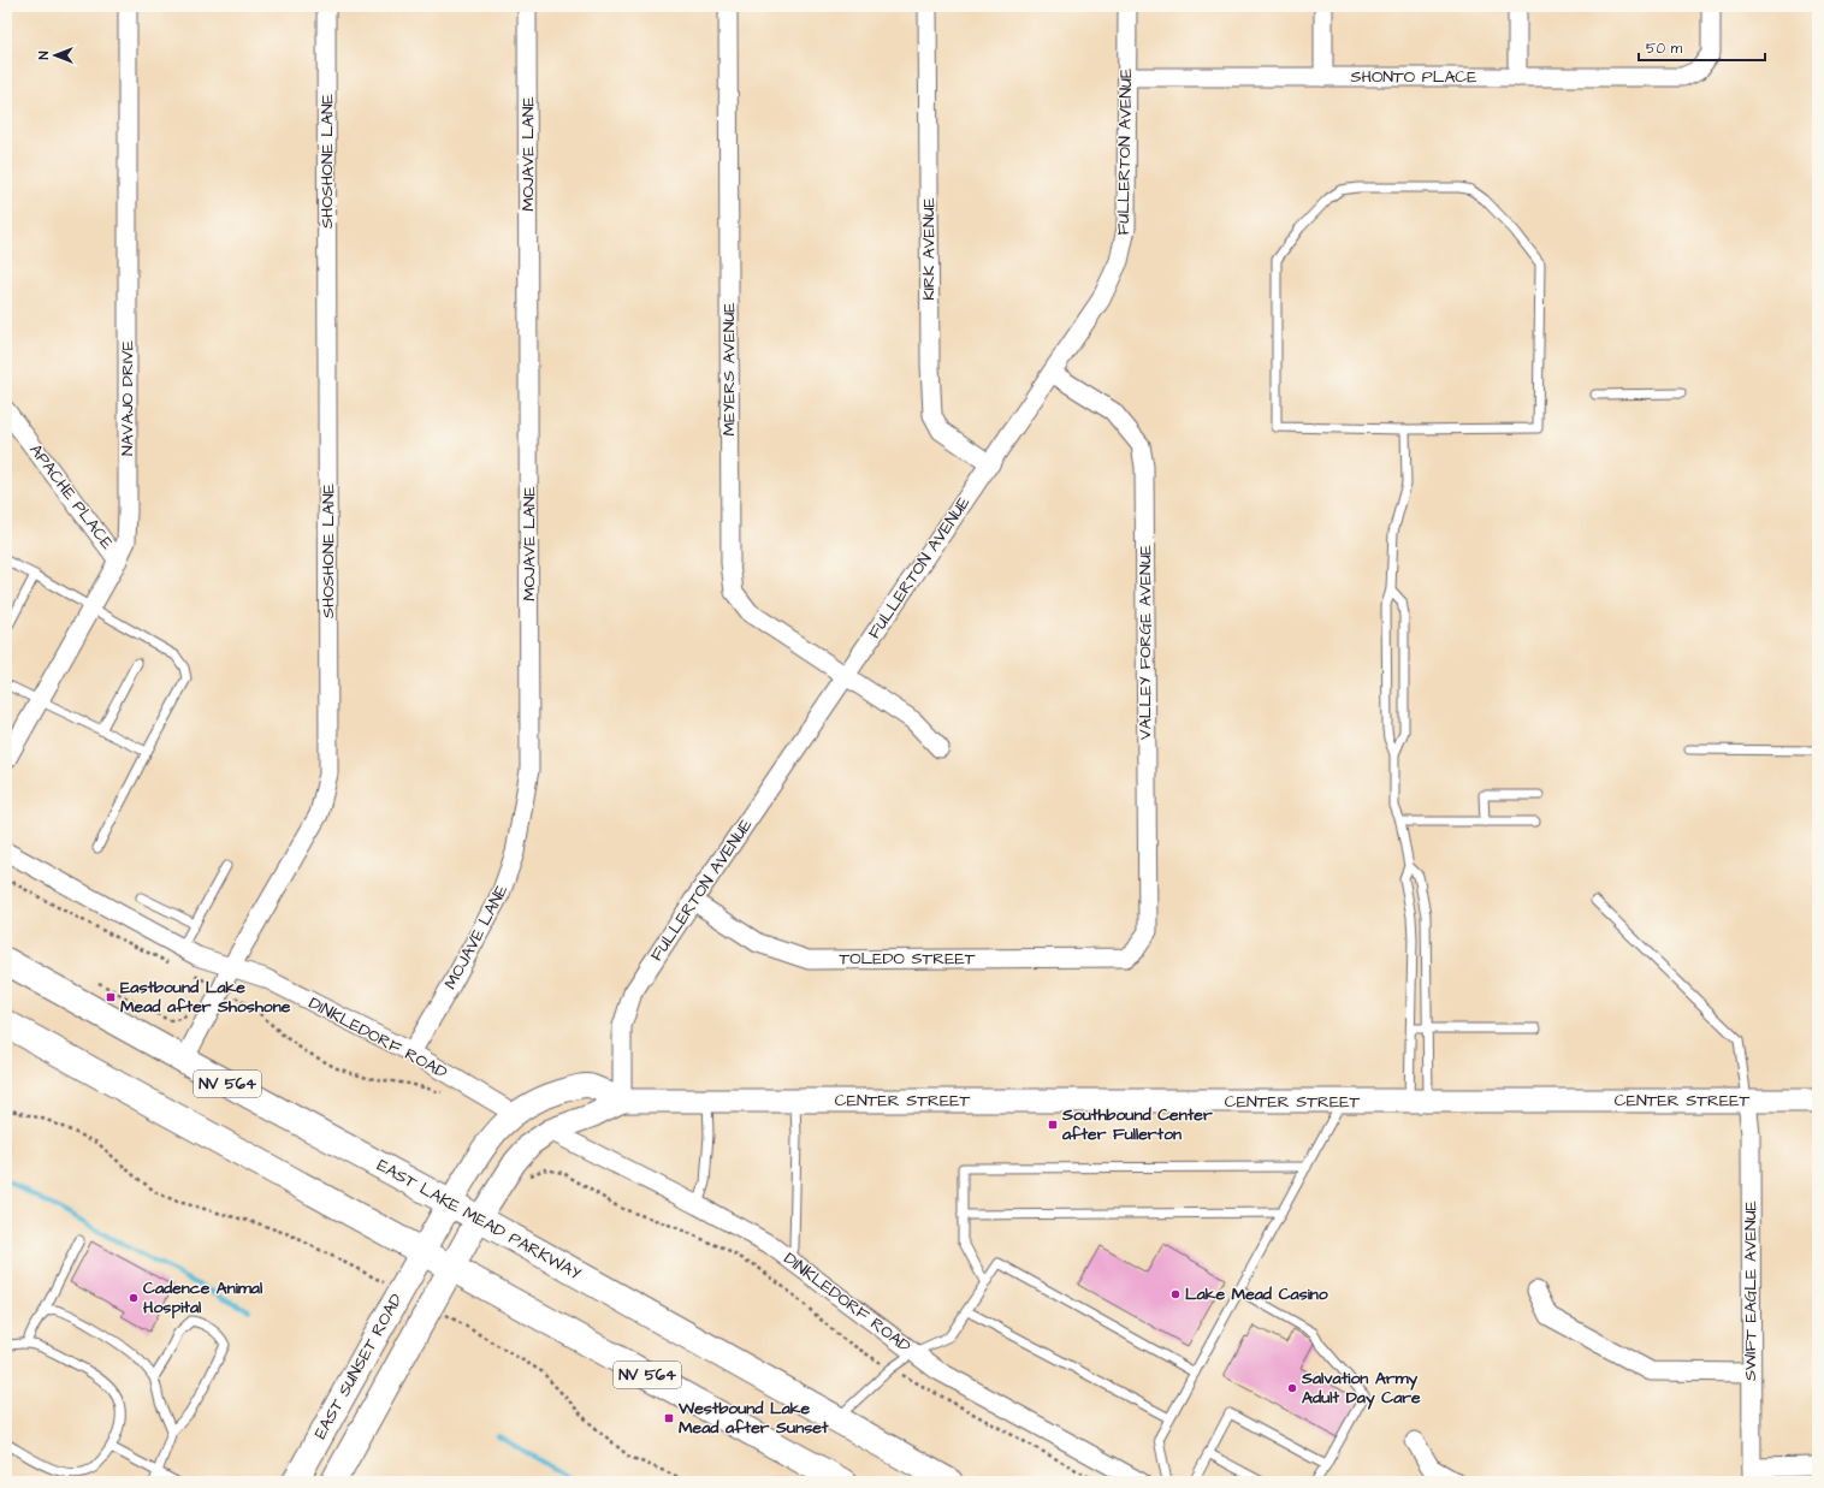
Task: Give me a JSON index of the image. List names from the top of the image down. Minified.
{"streets":{"main road":["NV 564","CENTER STREET","EAST LAKE MEAD PARKWAY","EAST SUNSET ROAD"],"street":["SHONTO PLACE","FULLERTON AVENUE","MOJAVE LANE","SHOSHONE LANE","KIRK AVENUE","MEYERS AVENUE","NAVAJO DRIVE","APACHE PLACE","VALLEY FORGE AVENUE","TOLEDO STREET","DINKLEDORF ROAD","SWIFT EAGLE AVENUE"]},"crossings":[["SHONTO PLACE","FULLERTON AVENUE"],["FULLERTON AVENUE","KIRK AVENUE"],["FULLERTON AVENUE","MEYERS AVENUE"],["FULLERTON AVENUE","VALLEY FORGE AVENUE"],["FULLERTON AVENUE","TOLEDO STREET"],["FULLERTON AVENUE","CENTER STREET"],["MOJAVE LANE","DINKLEDORF ROAD"],["SHOSHONE LANE","DINKLEDORF ROAD"],["SHOSHONE LANE","EAST LAKE MEAD PARKWAY"],["NAVAJO DRIVE","APACHE PLACE"],["VALLEY FORGE AVENUE","TOLEDO STREET"],["DINKLEDORF ROAD","CENTER STREET"],["NV 564","CENTER STREET"],["NV 564","EAST SUNSET ROAD"],["CENTER STREET","EAST LAKE MEAD PARKWAY"],["CENTER STREET","SWIFT EAGLE AVENUE"],["CENTER STREET","EAST SUNSET ROAD"]],"places":{"transit":["Eastbound Lake Mead after Shoshone","Southbound Center after Fullerton","Westbound Lake Mead after Sunset"],"other":["Lake Mead Casino","Cadence Animal Hospital","Salvation Army Adult Day Care"]},"scale_bar":"50 m","north":"left"}
